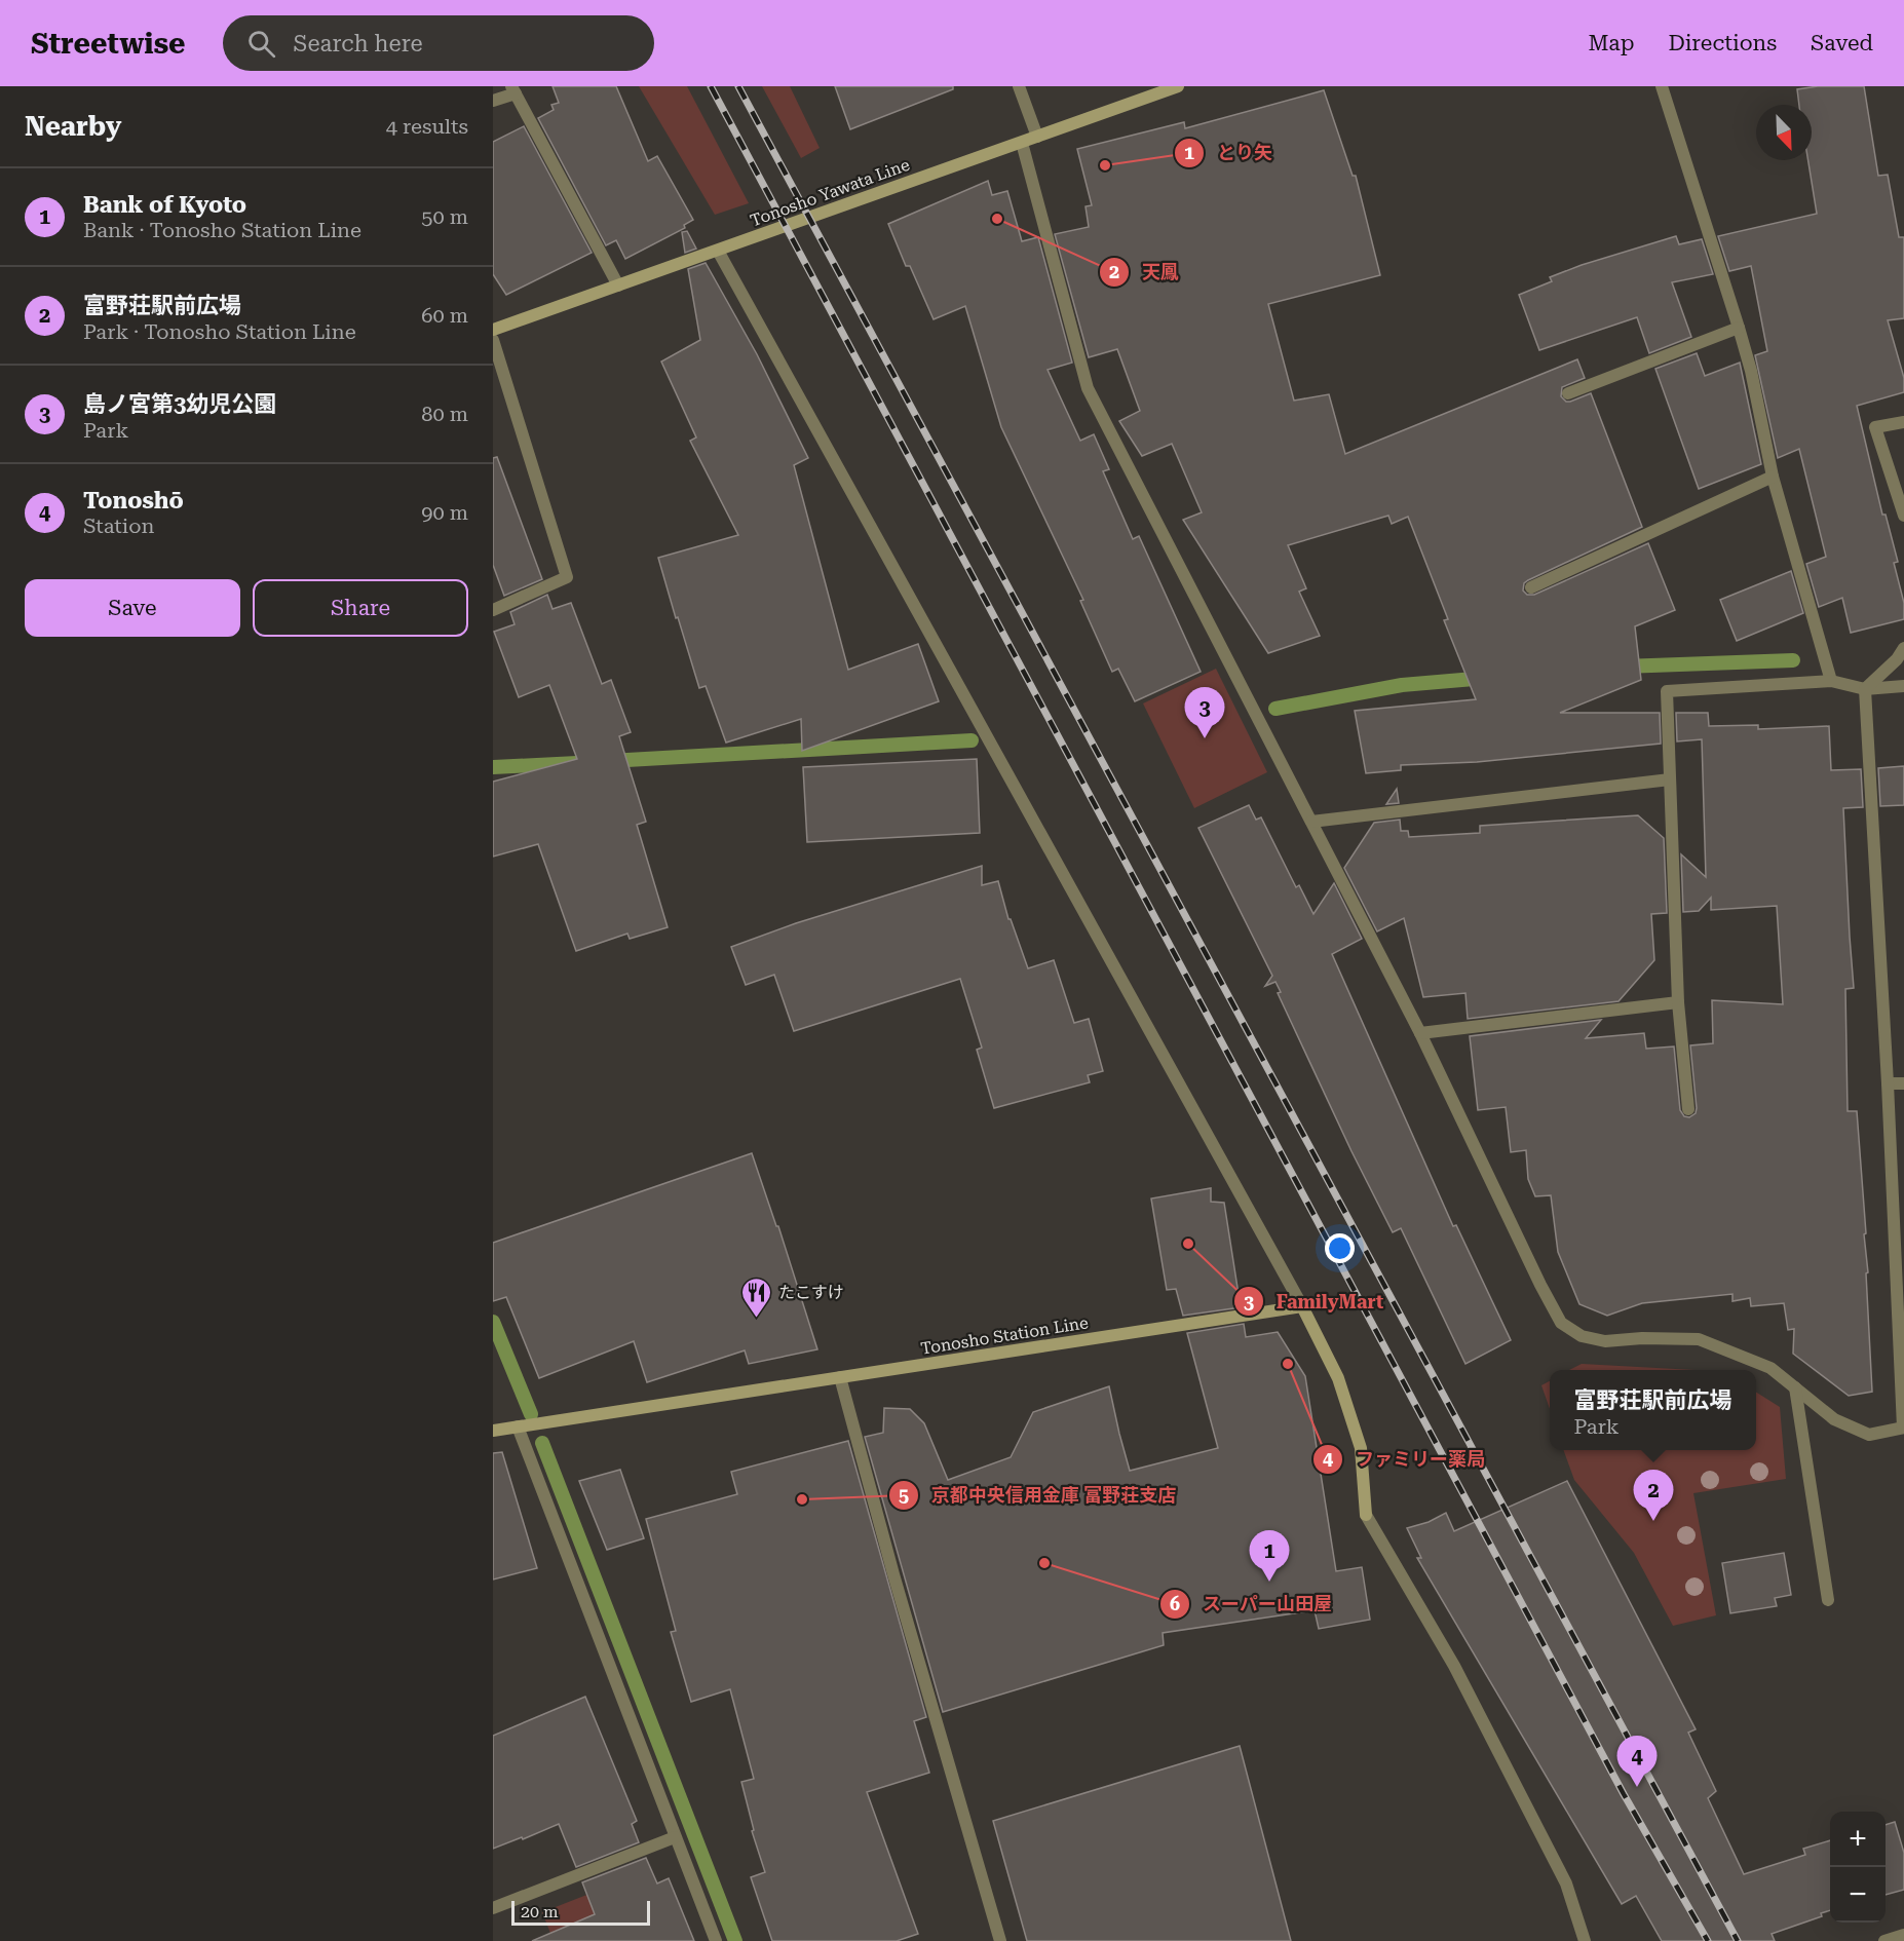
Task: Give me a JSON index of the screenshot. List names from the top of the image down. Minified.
{"streets":{"main road":["Tonosho Yawata Line","Tonosho Station Line"]},"places":{"other":["とり矢","天鳳","FamilyMart","ファミリー薬局","京都中央信用金庫 富野荘支店","スーパー山田屋"],"restaurant":["たこすけ"]},"scale_bar":"20 m","north":"bottom right","page":{"header":"Streetwise","search":"Search here","nav":["Map","Directions","Saved"],"heading":["Nearby","4 results"],"list":[{"mark":"1","name":"Bank of Kyoto","note":"Bank · Tonosho Station Line","value":"50 m"},{"mark":"2","name":"富野荘駅前広場","note":"Park · Tonosho Station Line","value":"60 m"},{"mark":"3","name":"島ノ宮第3幼児公園","note":"Park","value":"80 m"},{"mark":"4","name":"Tonoshō","note":"Station","value":"90 m"}],"buttons":["Save","Share"],"pins":["3","2","1","4"],"popup":["富野荘駅前広場","Park"],"map_buttons":["+","−"],"scale":"20 m"}}
